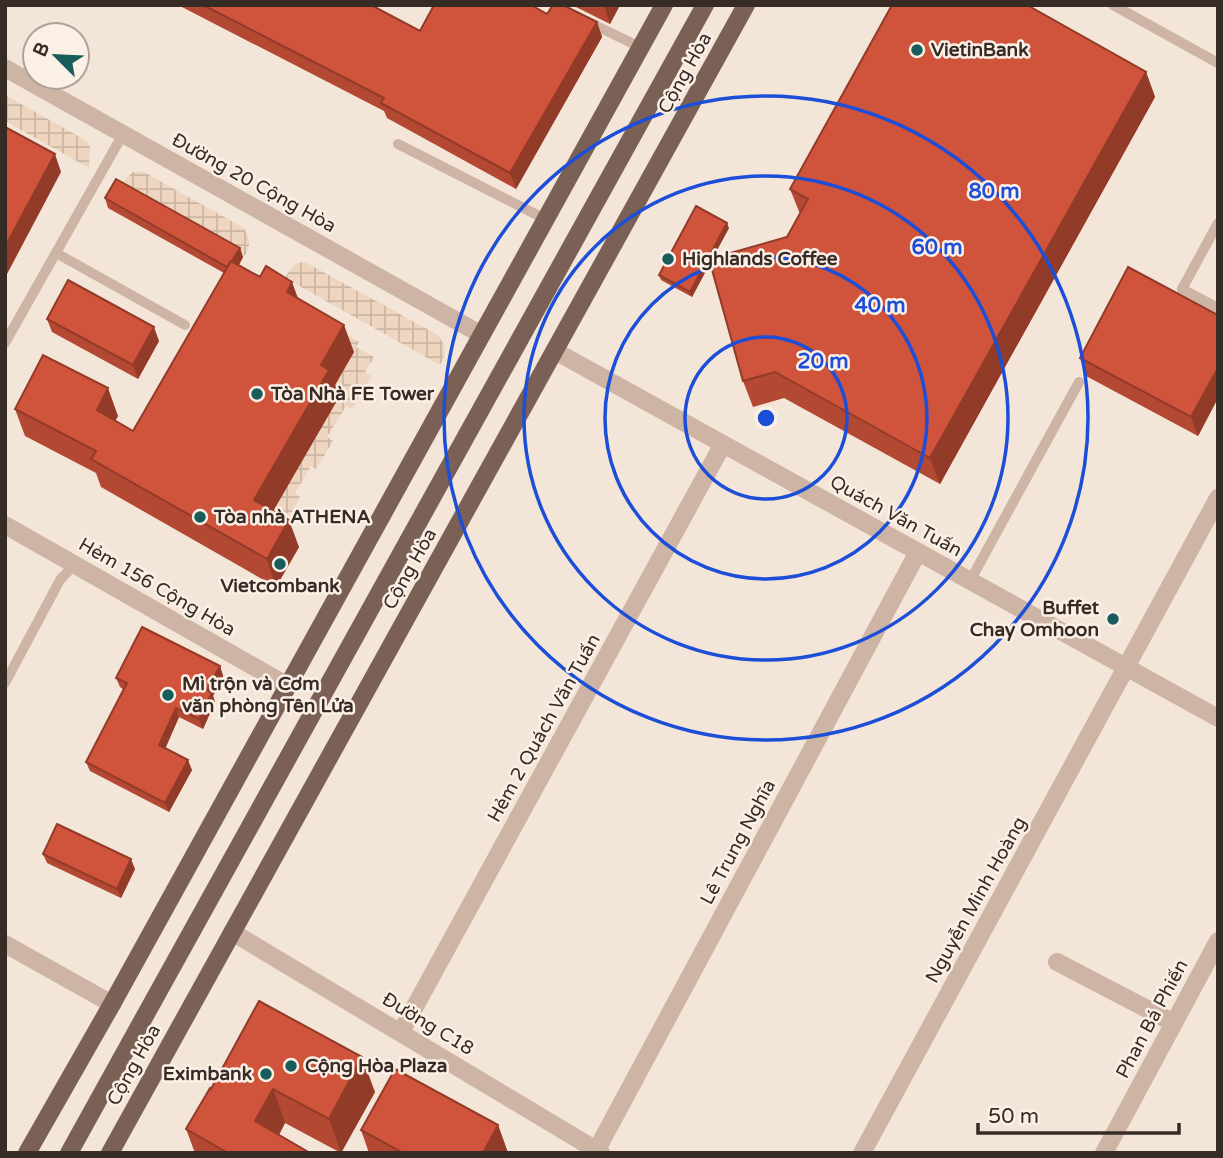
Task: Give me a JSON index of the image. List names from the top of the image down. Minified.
{"streets":{"main road":["Cộng Hòa"],"street":["Đường 20 Cộng Hòa","Quách Văn Tuấn","Hẻm 156 Cộng Hòa","Hẻm 2 Quách Văn Tuấn","Lê Trung Nghĩa","Nguyễn Minh Hoàng","Phan Bá Phiến","Đường C18"]},"crossings":[["Cộng Hòa","Quách Văn Tuấn"],["Cộng Hòa","Đường C18"],["Quách Văn Tuấn","Hẻm 2 Quách Văn Tuấn"],["Quách Văn Tuấn","Lê Trung Nghĩa"],["Quách Văn Tuấn","Nguyễn Minh Hoàng"],["Hẻm 2 Quách Văn Tuấn","Đường C18"],["Lê Trung Nghĩa","Đường C18"]],"places":["VietinBank","Highlands Coffee","Tòa Nhà FE Tower","Tòa nhà ATHENA","Vietcombank","Buffet Chay Omhoon","Mì trộn và Cơm văn phòng Tên Lửa","Cộng Hòa Plaza","Eximbank"],"scale_bar":"50 m","north":"top left","rings":["80 m","60 m","40 m","20 m"]}
